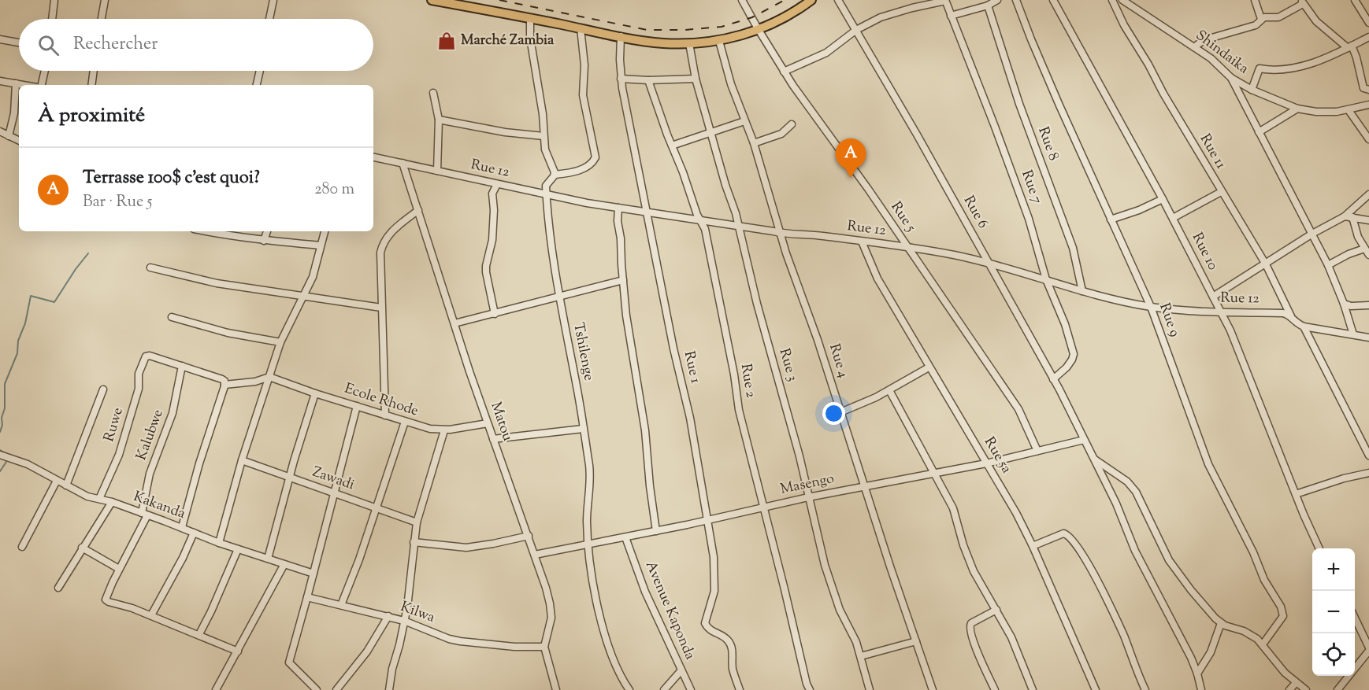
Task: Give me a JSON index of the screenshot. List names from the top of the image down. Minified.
{"streets":{"street":["Shindaika","Rue 8","Rue 11","Rue 12","Rue 7","Rue 6","Rue 5","Rue 10","Rue 9","Tshilenge","Rue 4","Rue 3","Rue 1","Rue 2","Ecole Rhode","Matou","Ruwe","Kalubwe","Rue 5a","Zawadi","Masengo","Kakanda","Avenue Kaponda","Kilwa"]},"crossings":[["Rue 8","Rue 12"],["Rue 11","Rue 12"],["Rue 12","Rue 7"],["Rue 12","Rue 6"],["Rue 12","Rue 5"],["Rue 12","Rue 10"],["Rue 12","Rue 9"],["Rue 12","Tshilenge"],["Rue 12","Rue 4"],["Rue 12","Rue 3"],["Rue 12","Rue 1"],["Rue 12","Rue 2"],["Rue 12","Matou"],["Rue 12","Rue 5a"],["Rue 7","Rue 6"],["Rue 6","Masengo"],["Rue 5","Masengo"],["Tshilenge","Masengo"],["Rue 4","Masengo"],["Rue 3","Masengo"],["Rue 1","Masengo"],["Rue 2","Masengo"],["Ecole Rhode","Matou"],["Matou","Masengo"],["Matou","Kilwa"],["Ruwe","Kalubwe"],["Ruwe","Kakanda"],["Kalubwe","Kakanda"],["Rue 5a","Masengo"],["Masengo","Avenue Kaponda"]],"places":{"shop":["Marché Zambia"]},"page":{"search":"Rechercher","heading":"À proximité","pins":"A","list":[{"mark":"A","name":"Terrasse 100$ c'est quoi?","note":"Bar · Rue 5","value":"280 m"}],"map_buttons":["+","−"]}}
